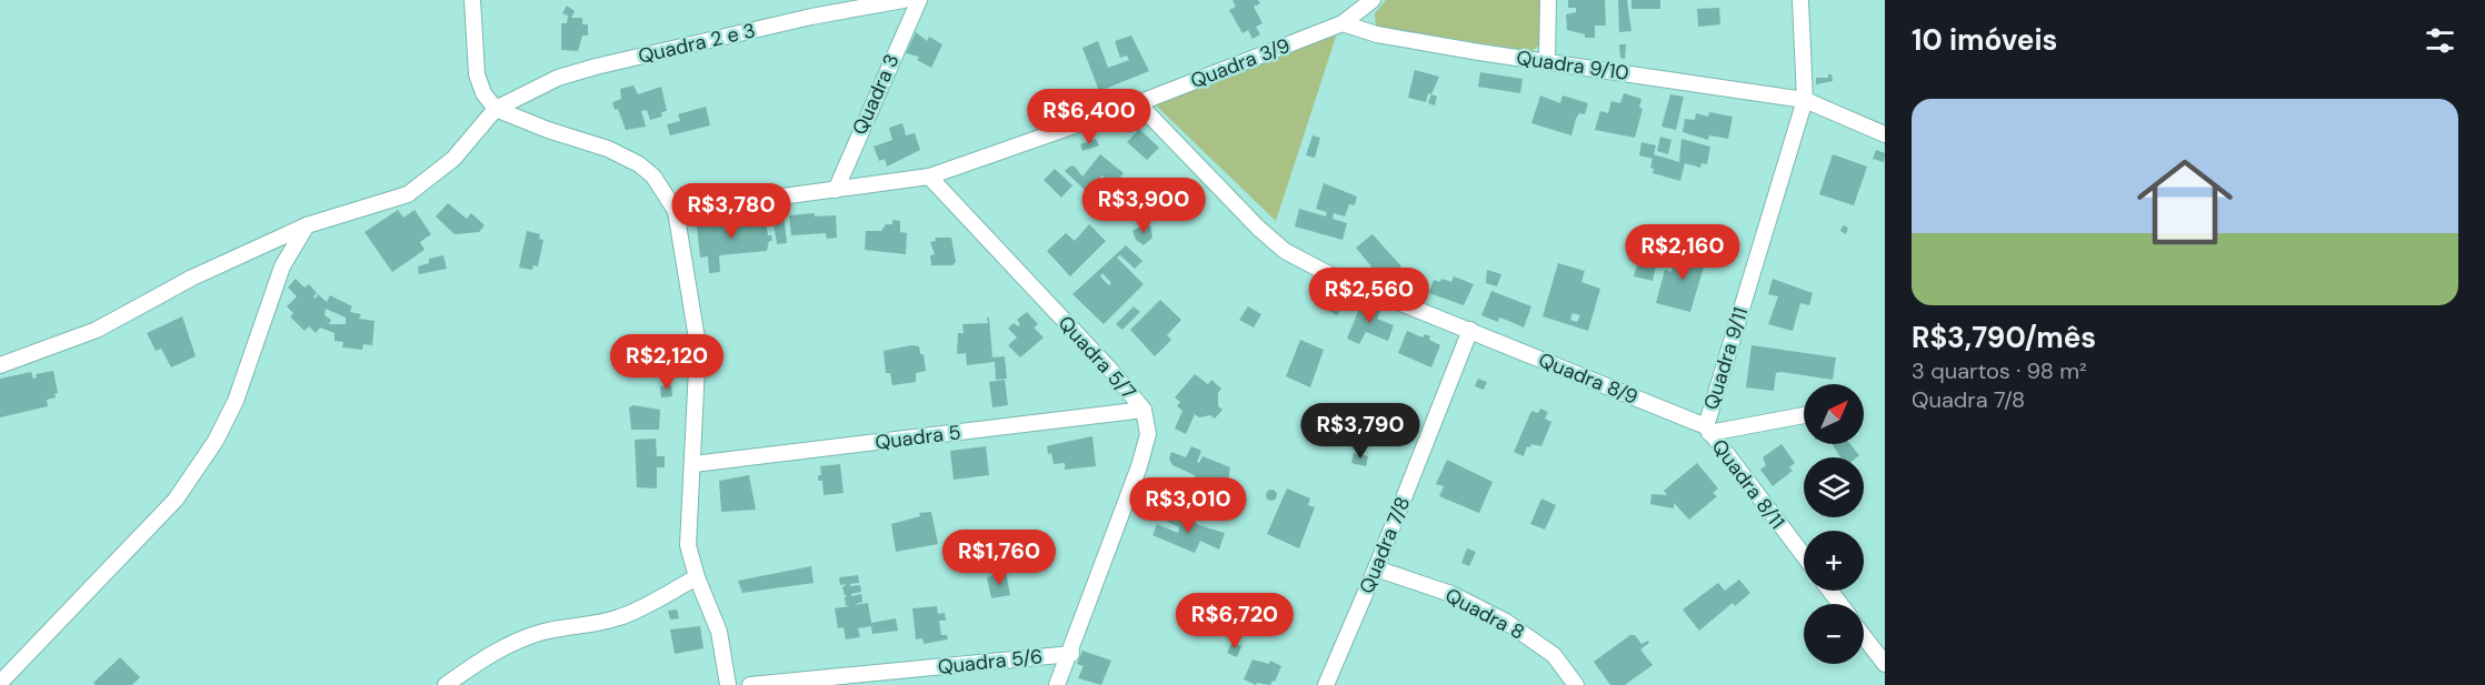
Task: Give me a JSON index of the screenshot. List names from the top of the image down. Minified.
{"streets":{"street":["Quadra 2 e 3","Quadra 3/9","Quadra 9/10","Quadra 3","Quadra 5/7","Quadra 9/11","Quadra 8/9","Quadra 5","Quadra 8/11","Quadra 7/8","Quadra 8","Quadra 5/6"]},"crossings":[["Quadra 3/9","Quadra 9/10"],["Quadra 3/9","Quadra 3"],["Quadra 3/9","Quadra 5/7"],["Quadra 3/9","Quadra 8/9"],["Quadra 9/10","Quadra 9/11"],["Quadra 5/7","Quadra 5"],["Quadra 5/7","Quadra 5/6"],["Quadra 9/11","Quadra 8/9"],["Quadra 9/11","Quadra 8/11"],["Quadra 8/9","Quadra 8/11"],["Quadra 8/9","Quadra 7/8"],["Quadra 7/8","Quadra 8"]],"north":"top right","page":{"heading":"10 imóveis","list":[{"name":"R$3,790/mês","note":"3 quartos · 98 m² · Quadra 7/8"}],"price":["R$6,400","R$3,900","R$3,780","R$2,160","R$2,560","R$2,120","R$3,790","R$3,010","R$1,760","R$6,720"],"map_buttons":["+","−"]}}
